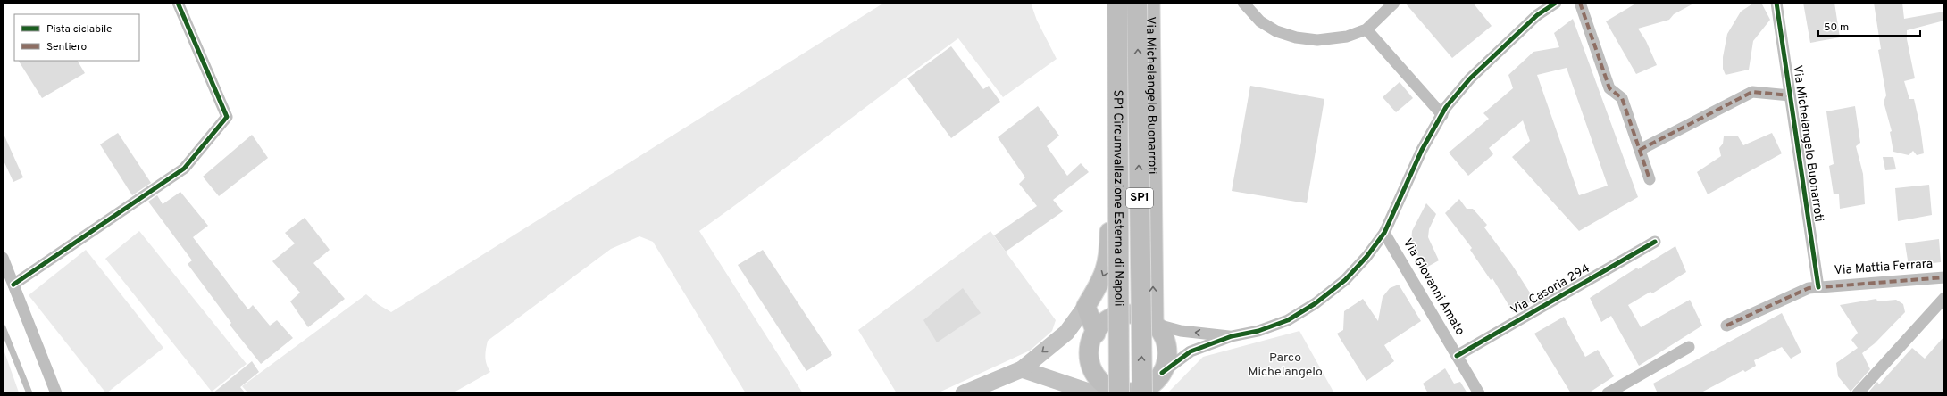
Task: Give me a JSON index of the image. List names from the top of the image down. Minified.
{"streets":{"highway":["SP1 Circumvallazione Esterna di Napoli","SP1"],"main road":["Via Michelangelo Buonarroti"],"street":["Via Mattia Ferrara","Via Giovanni Amato","Via Casoria 294"]},"crossings":[["Via Michelangelo Buonarroti","SP1 Circumvallazione Esterna di Napoli"],["Via Michelangelo Buonarroti","Via Mattia Ferrara"],["Via Giovanni Amato","Via Casoria 294"]],"parks":["Parco Michelangelo"],"legend":["Pista ciclabile","Sentiero"],"scale_bar":"50 m"}
